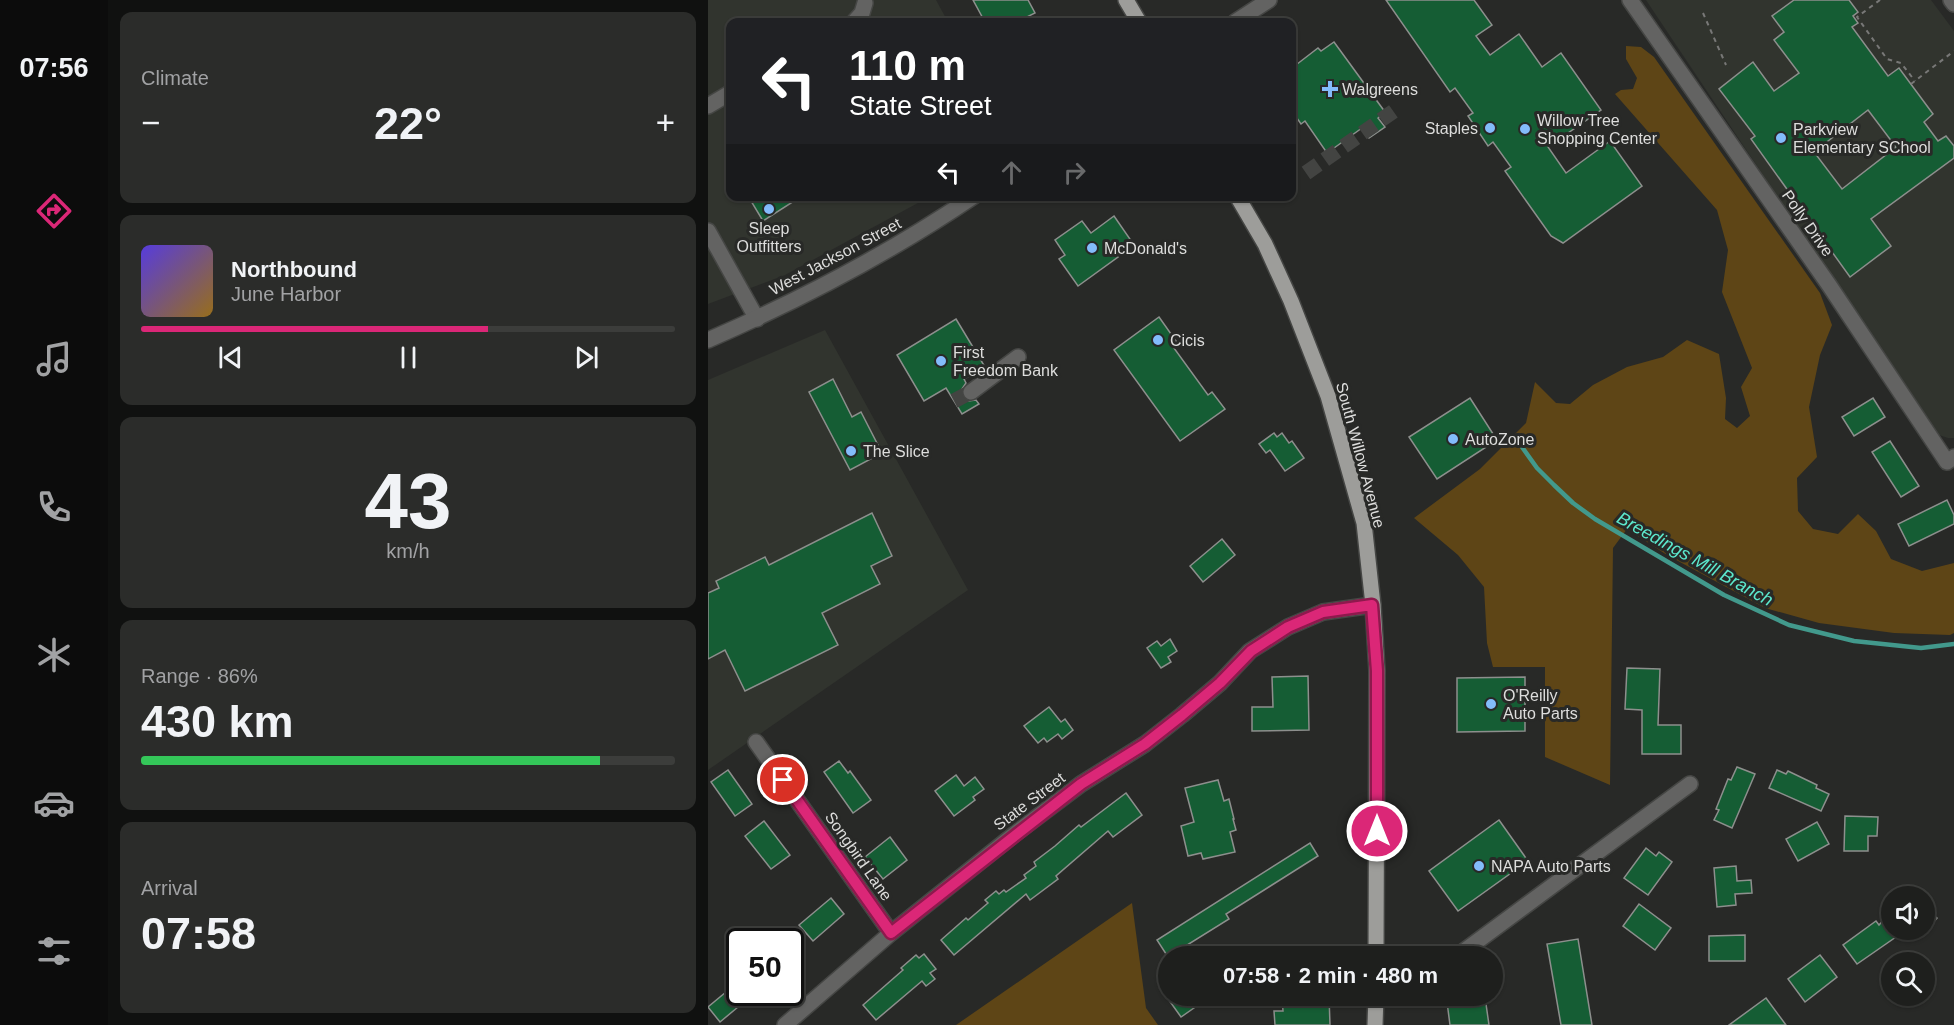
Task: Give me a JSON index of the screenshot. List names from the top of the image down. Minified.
{"streets":{"main road":["South Willow Avenue"],"street":["Polly Drive","West Jackson Street","State Street","Songbird Lane"]},"crossings":[["South Willow Avenue","State Street"],["State Street","Songbird Lane"]],"water":["Breedings Mill Branch"],"places":{"health":["Walgreens"],"other":["Staples","Willow Tree Shopping Center","Parkview Elementary SChool","Sleep Outfitters","McDonald's","Cicis","First Freedom Bank","AutoZone","The Slice","O'Reilly Auto Parts","NAPA Auto Parts"]},"page":{"tabs":"07:56","tile":["Climate",["43","km/h"],["Range · 86%","430 km"],["Arrival","07:58"]],"turn":["110 m","State Street"],"heat":["−","22°","+"],"song":["Northbound","June Harbor"],"limit":"50","trip":"07:58 · 2 min · 480 m"}}
